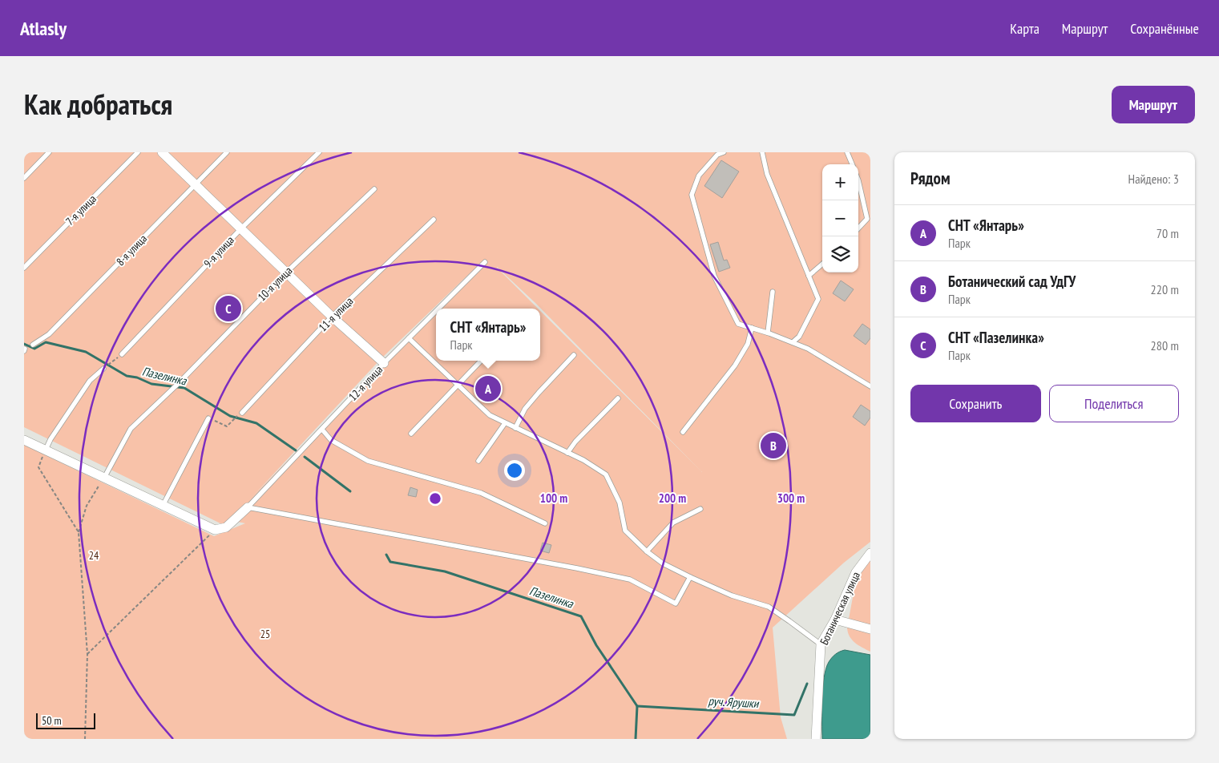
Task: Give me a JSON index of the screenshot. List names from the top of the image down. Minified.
{"streets":{"street":["Ботаническая улица"],"lane":["7-я улица","8-я улица","9-я улица","10-я улица","11-я улица","12-я улица"]},"water":["Пазелинка","руч. Ярушки"],"parks":["24","25"],"scale_bar":"50 m","page":{"header":"Atlasly","nav":["Карта","Маршрут","Сохранённые"],"title":"Как добраться","buttons":["Маршрут",["Сохранить","Поделиться"]],"heading":["Рядом","Найдено: 3"],"map_buttons":["+","−"],"list":[{"mark":"A","name":"СНТ «Янтарь»","note":"Парк","value":"70 m"},{"mark":"B","name":"Ботанический сад УдГУ","note":"Парк","value":"220 m"},{"mark":"C","name":"СНТ «Пазелинка»","note":"Парк","value":"280 m"}],"pins":["C","A","B"],"popup":["СНТ «Янтарь»","Парк"],"scale":"50 m"},"rings":["100 m","200 m","300 m"]}
